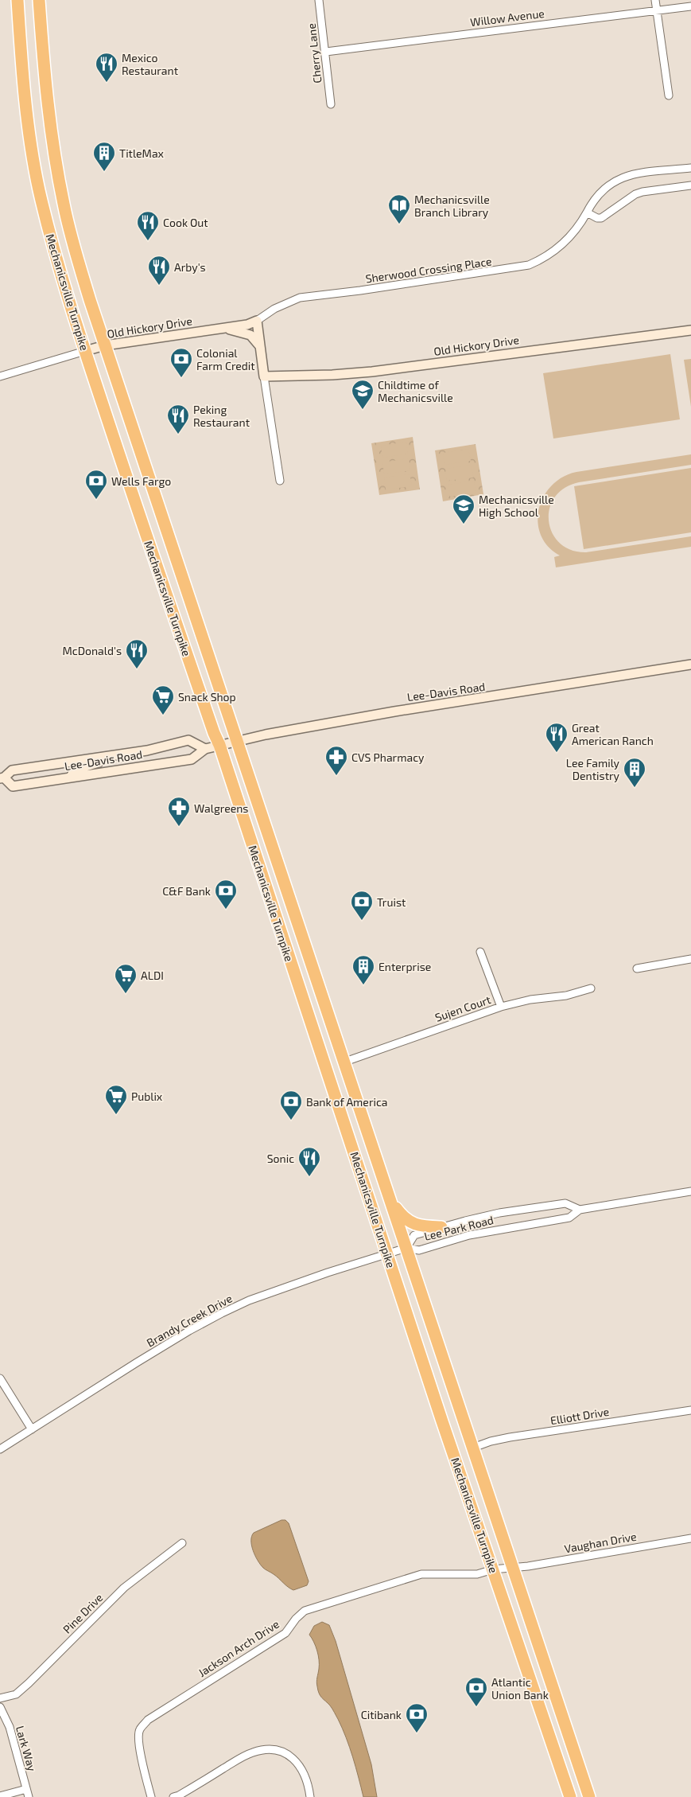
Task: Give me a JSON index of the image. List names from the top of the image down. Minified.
{"streets":{"highway":["Mechanicsville Turnpike"],"main road":["Old Hickory Drive","Lee-Davis Road"],"street":["Willow Avenue","Cherry Lane","Sherwood Crossing Place","Sujen Court","Lee Park Road","Brandy Creek Drive","Elliott Drive","Vaughan Drive","Pine Drive","Jackson Arch Drive","Lark Way"]},"crossings":[["Willow Avenue","Cherry Lane"],["Sherwood Crossing Place","Old Hickory Drive"],["Mechanicsville Turnpike","Old Hickory Drive"],["Mechanicsville Turnpike","Lee-Davis Road"],["Mechanicsville Turnpike","Sujen Court"],["Mechanicsville Turnpike","Lee Park Road"],["Mechanicsville Turnpike","Brandy Creek Drive"],["Mechanicsville Turnpike","Elliott Drive"],["Mechanicsville Turnpike","Vaughan Drive"],["Mechanicsville Turnpike","Jackson Arch Drive"],["Lee Park Road","Brandy Creek Drive"],["Vaughan Drive","Jackson Arch Drive"]],"places":{"restaurant":["Mexico Restaurant","Cook Out","Arby's","Peking Restaurant","McDonald's","Great American Ranch","Sonic"],"building":["TitleMax","Lee Family Dentistry","Enterprise"],"library":["Mechanicsville Branch Library"],"bank":["Colonial Farm Credit","Wells Fargo","C&F Bank","Truist","Bank of America","Atlantic Union Bank","Citibank"],"school or university":["Childtime of Mechanicsville","Mechanicsville High School"],"supermarket":["Snack Shop","ALDI","Publix"],"pharmacy":["CVS Pharmacy","Walgreens"]}}
